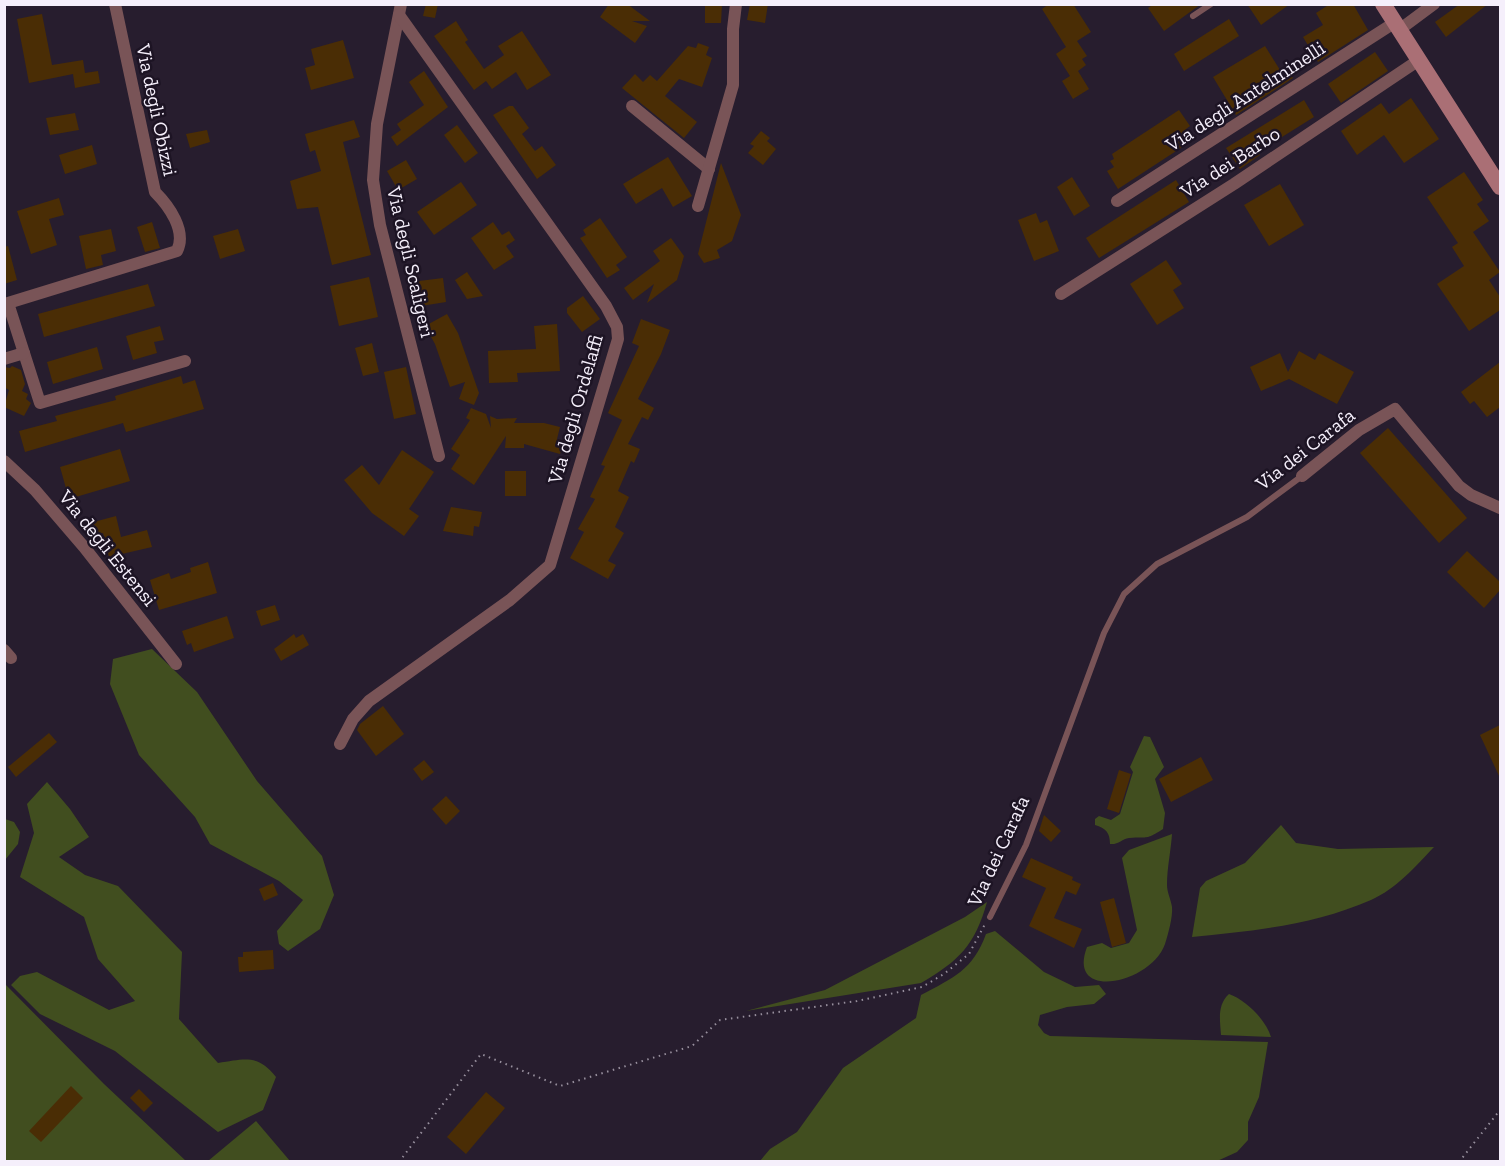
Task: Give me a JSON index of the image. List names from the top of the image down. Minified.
{"streets":{"street":["Via degli Antelminelli","Via degli Obizzi","Via dei Barbo","Via degli Scaligeri","Via degli Ordelaffi","Via dei Carafa","Via degli Estensi"]},"crossings":[["Via degli Scaligeri","Via degli Ordelaffi"]]}
